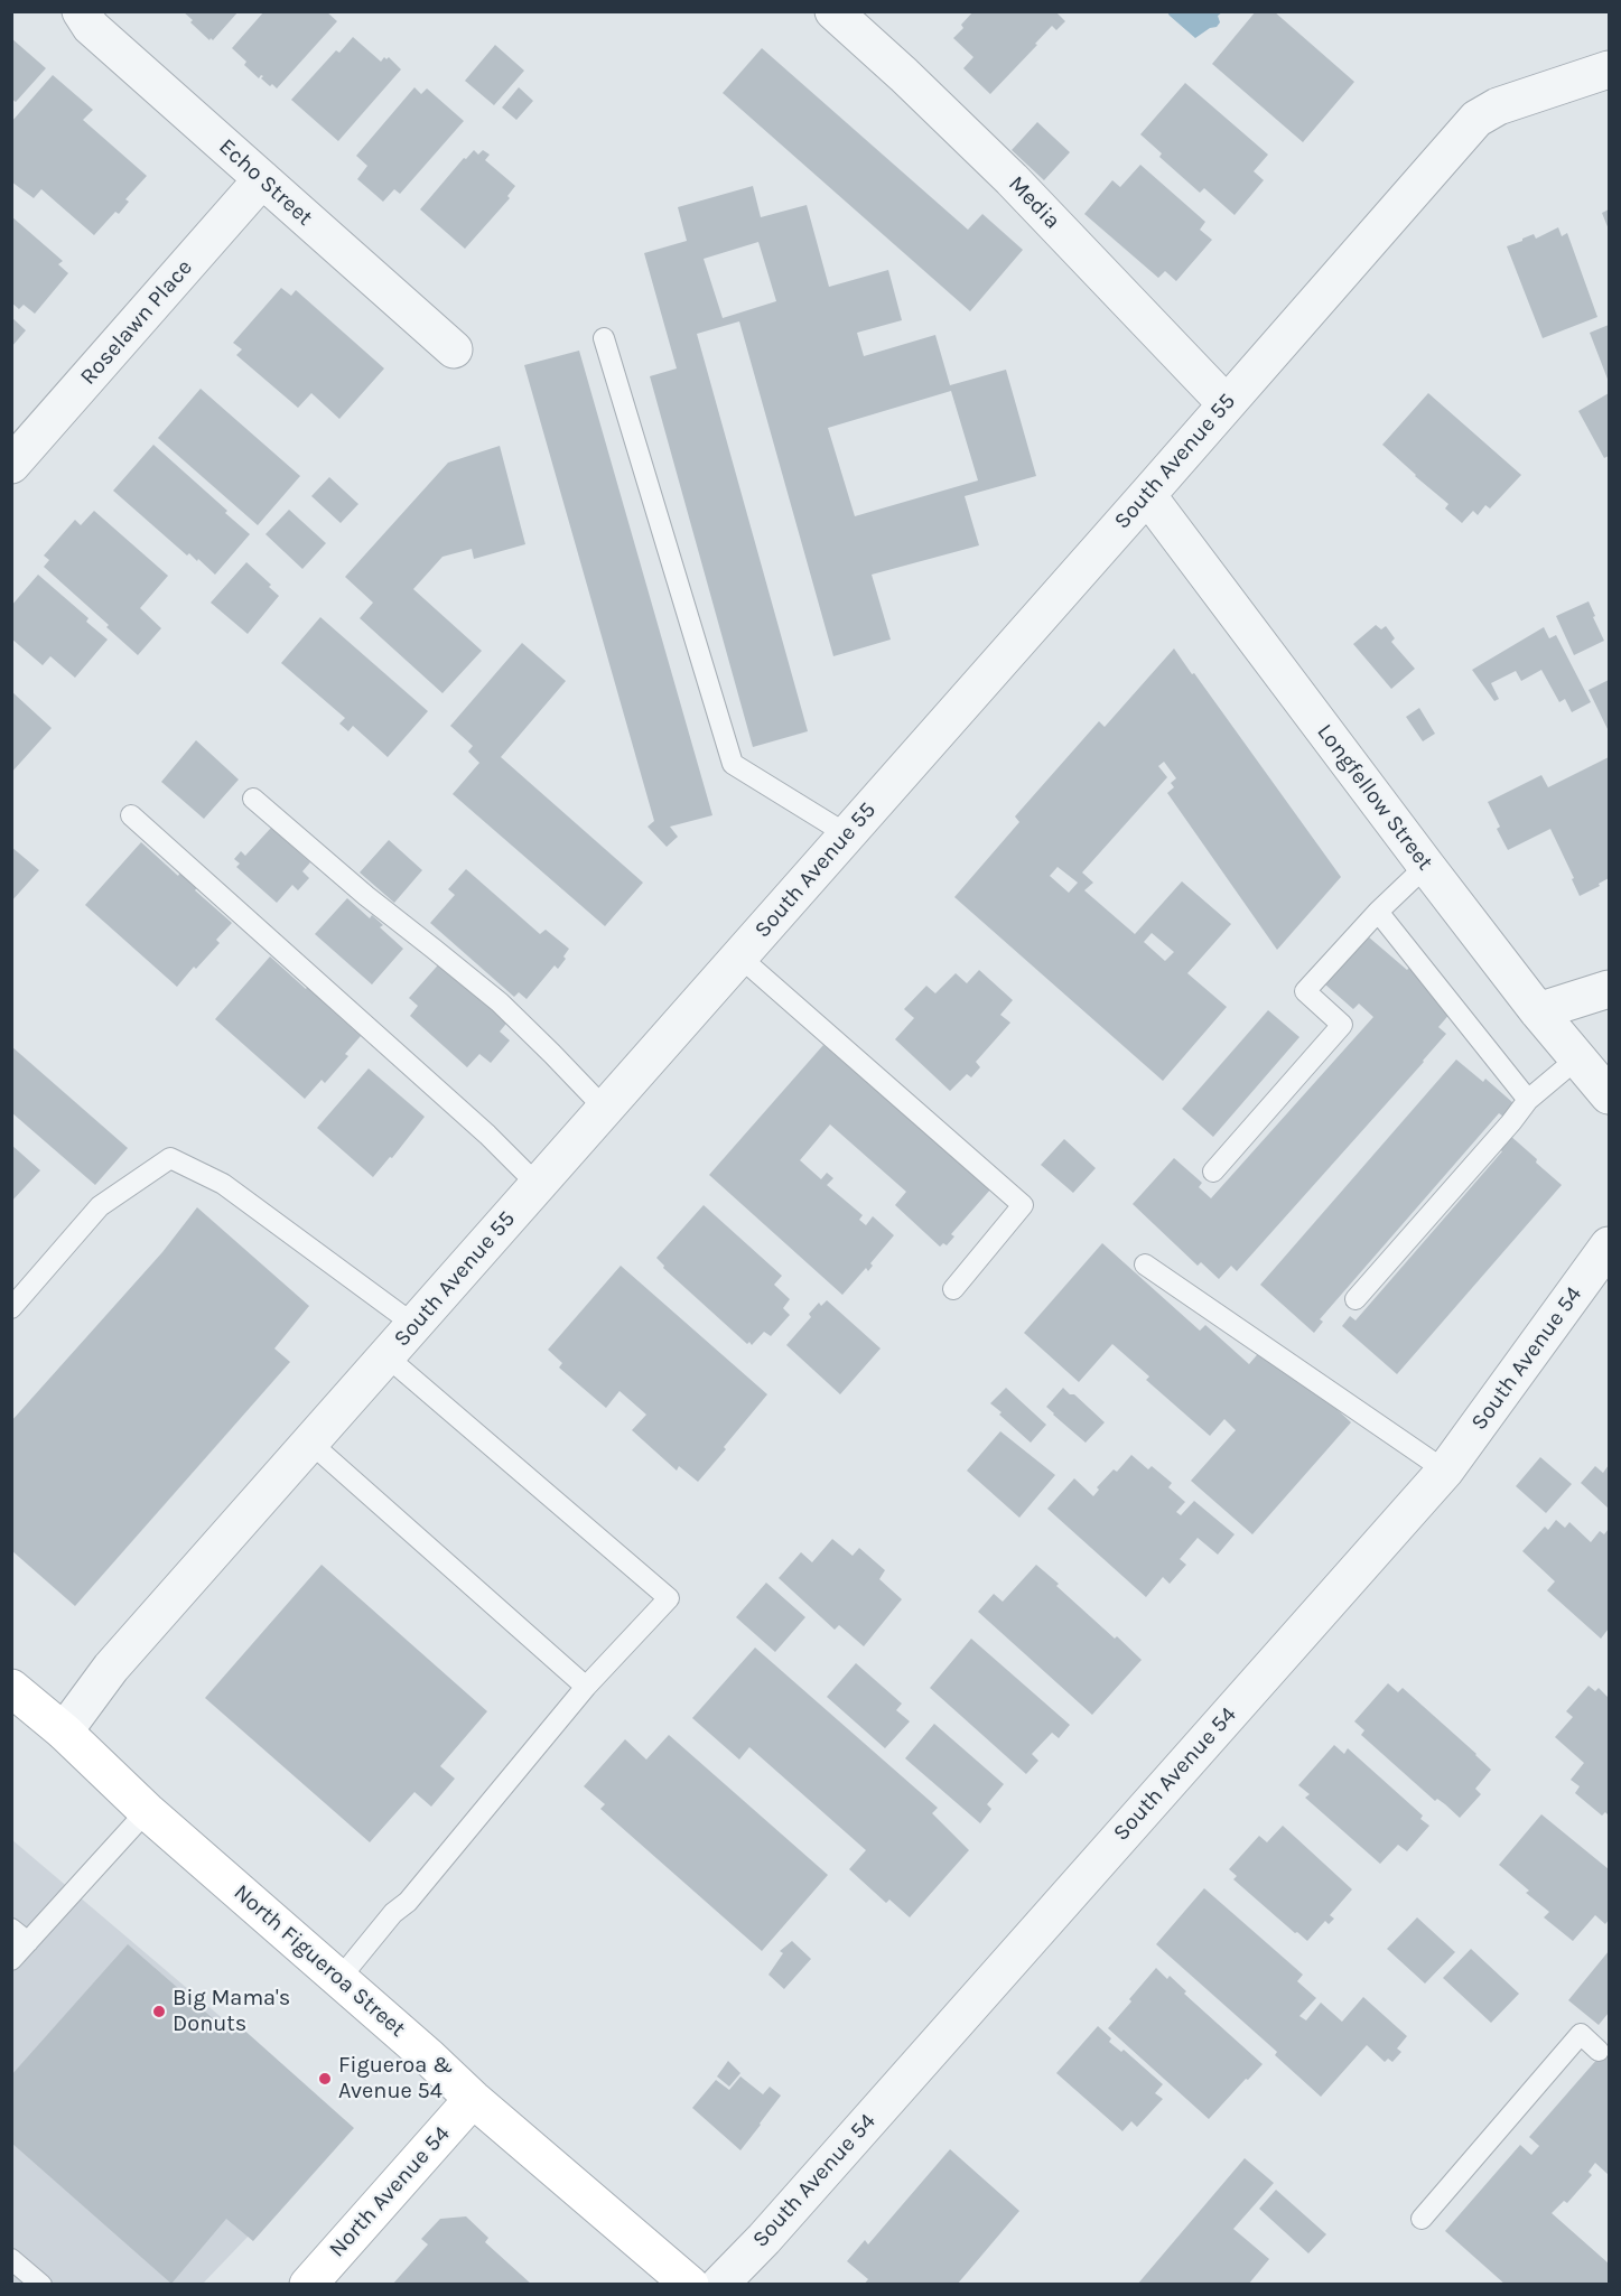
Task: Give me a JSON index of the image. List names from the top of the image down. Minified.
{"streets":{"main road":["North Figueroa Street","North Avenue 54"],"street":["Echo Street","Media","Roselawn Place","South Avenue 55","Longfellow Street","South Avenue 54"]},"crossings":[["Echo Street","Roselawn Place"],["Media","South Avenue 55"],["South Avenue 55","Longfellow Street"],["South Avenue 55","North Figueroa Street"],["North Figueroa Street","North Avenue 54"]],"places":["Big Mama's Donuts","Figueroa & Avenue 54"]}
